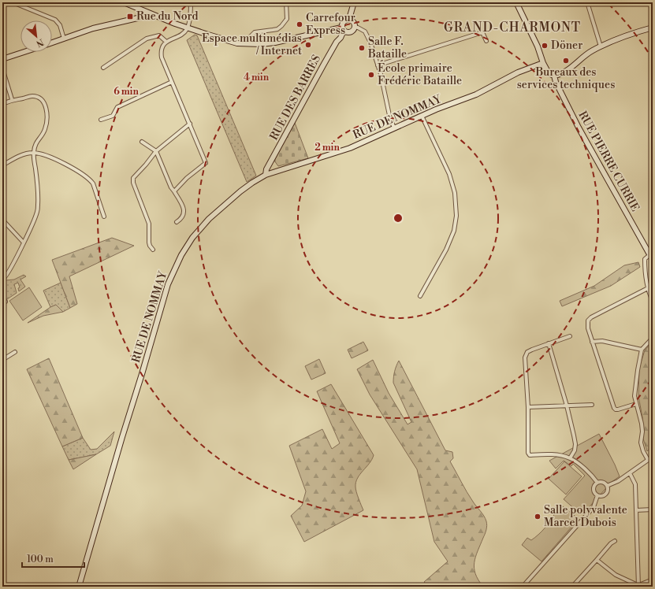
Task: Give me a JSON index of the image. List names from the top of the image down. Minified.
{"streets":{"street":["RUE DES BARRES","RUE DE NOMMAY","RUE PIERRE CURRIE"]},"crossings":[["RUE DES BARRES","RUE DE NOMMAY"]],"districts":["GRAND-CHARMONT"],"places":{"transit":["Rue du Nord"],"other":["Carrefour Express","Espace multimédias / Internet","Döner","Salle F. Bataille","Bureaux des services techniques","École primaire Frédéric Bataille","Salle polyvalente Marcel Dubois"]},"scale_bar":"100 m","north":"bottom right","rings":["4 min","6 min","2 min"]}
